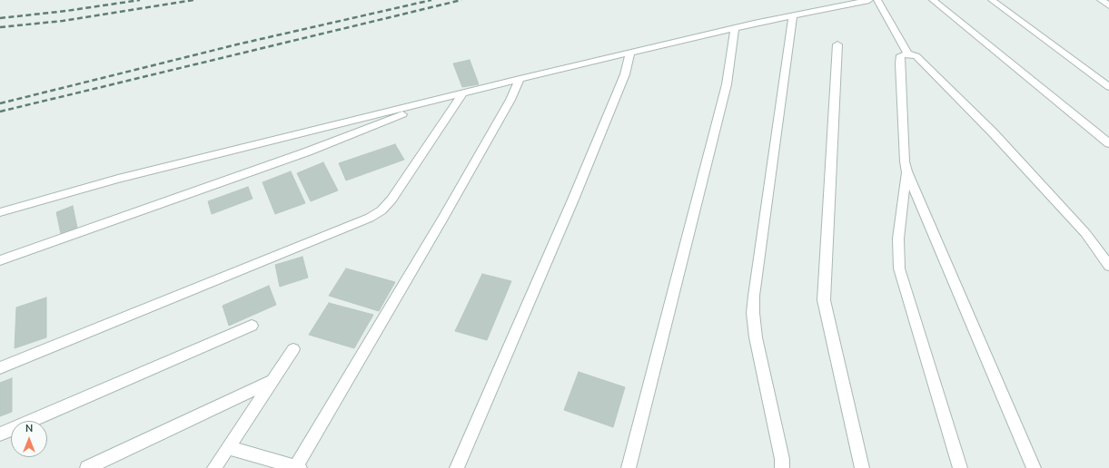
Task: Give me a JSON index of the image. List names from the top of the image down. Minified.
{"north":"top"}
